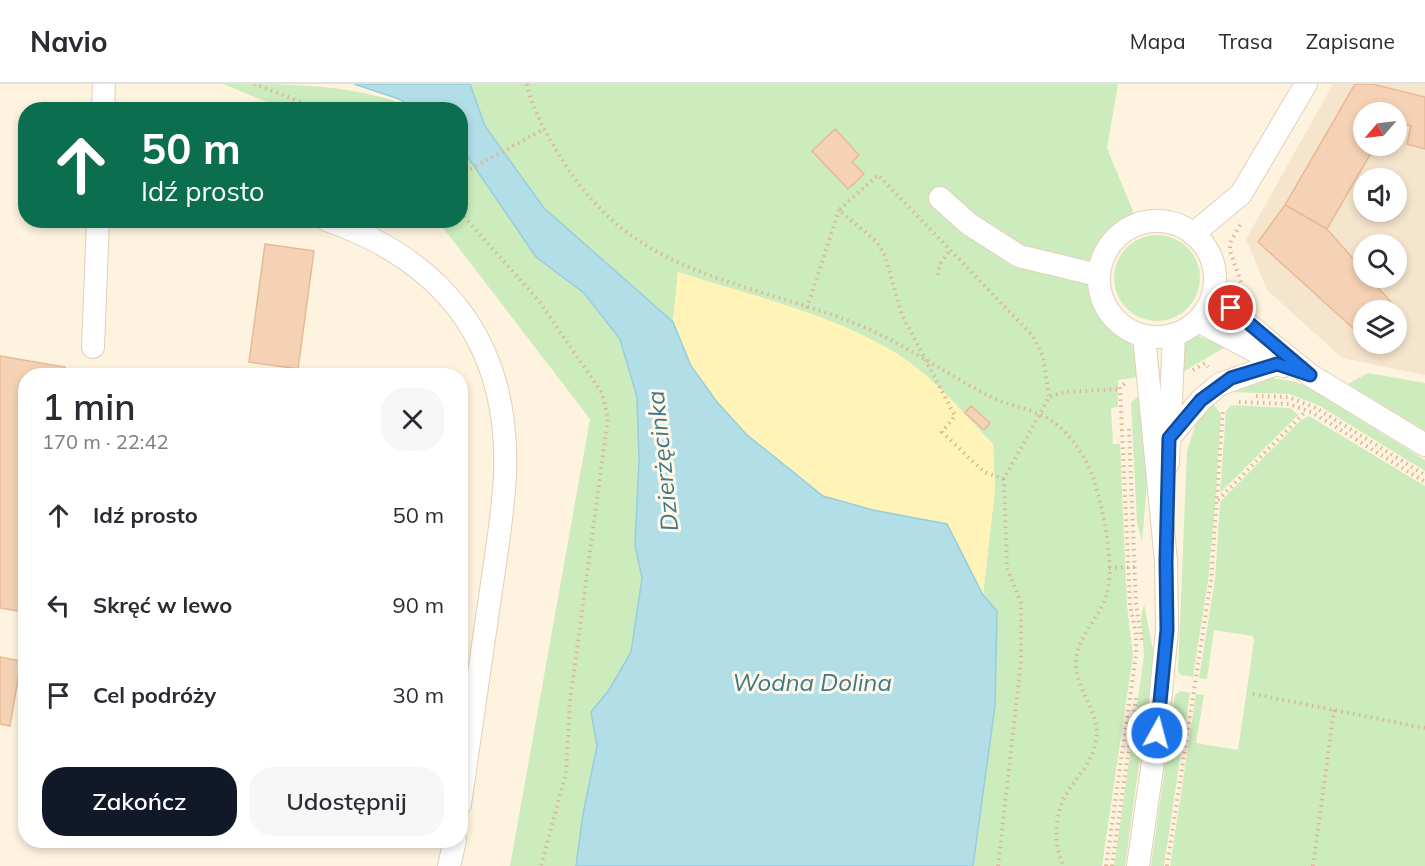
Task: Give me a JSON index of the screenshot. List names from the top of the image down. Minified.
{"water":["Dzierżęcinka","Wodna Dolina"],"north":"bottom left","page":{"header":"Navio","nav":["Mapa","Trasa","Zapisane"],"turn":["50 m","Idź prosto"],"heading":["1 min","170 m · 22:42"],"list":[{"name":"Idź prosto","value":"50 m"},{"name":"Skręć w lewo","value":"90 m"},{"name":"Cel podróży","value":"30 m"}],"buttons":["Zakończ","Udostępnij"]}}
